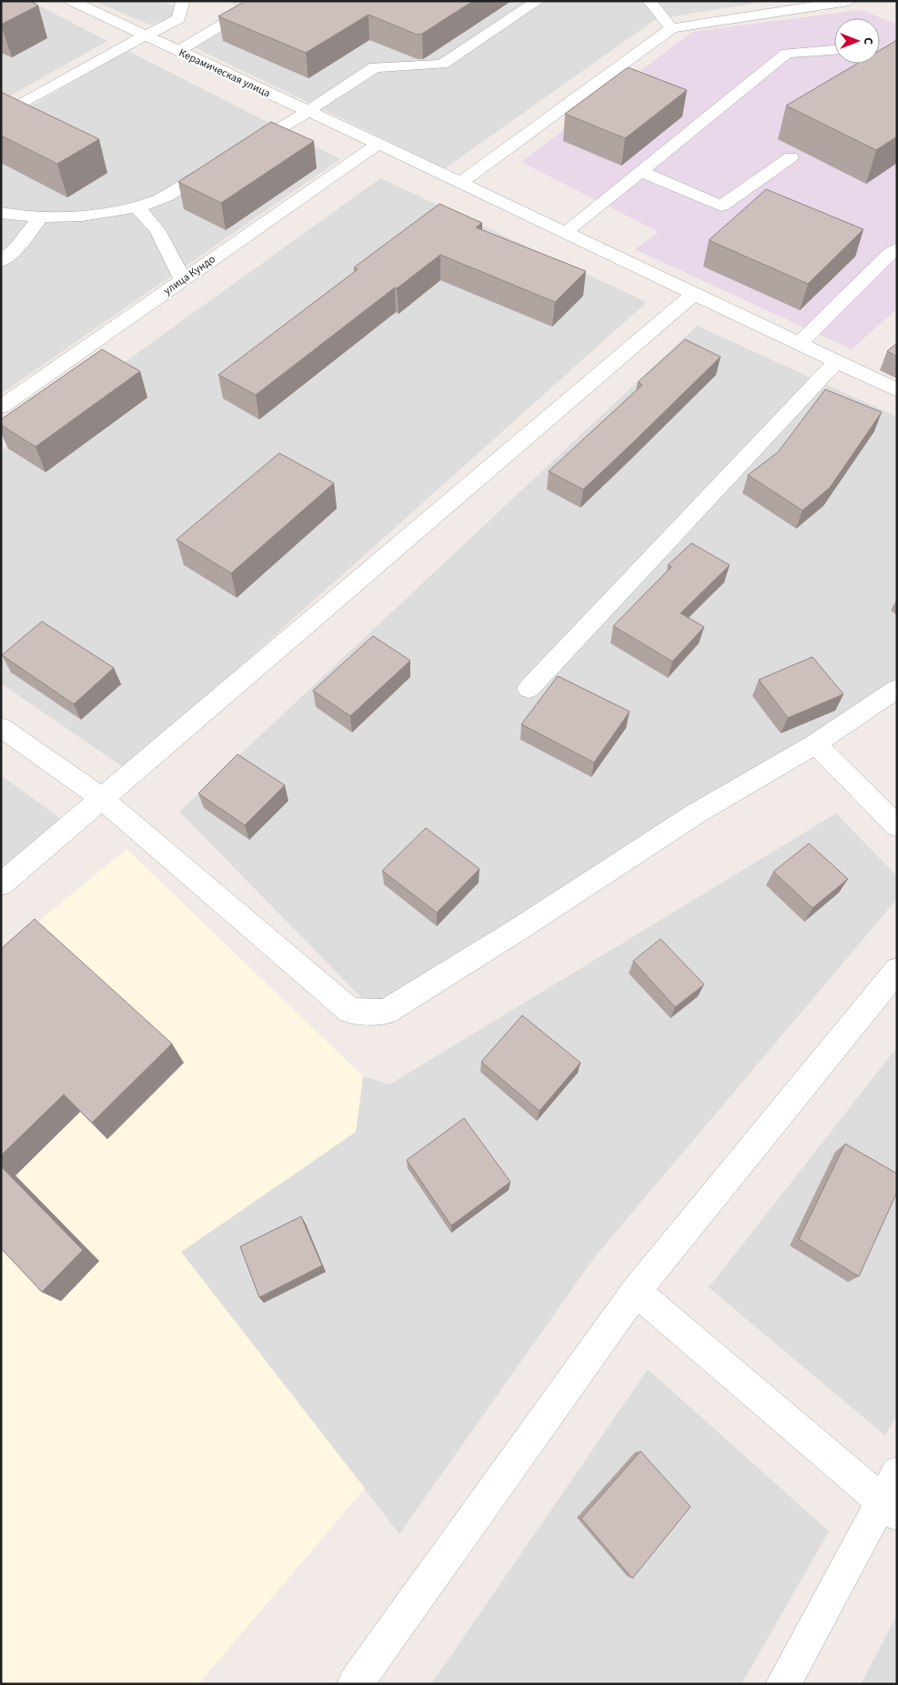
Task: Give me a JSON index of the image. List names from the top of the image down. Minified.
{"streets":{"street":["Керамическая улица","улица Кундо"]},"crossings":[["Керамическая улица","улица Кундо"]],"north":"right"}
